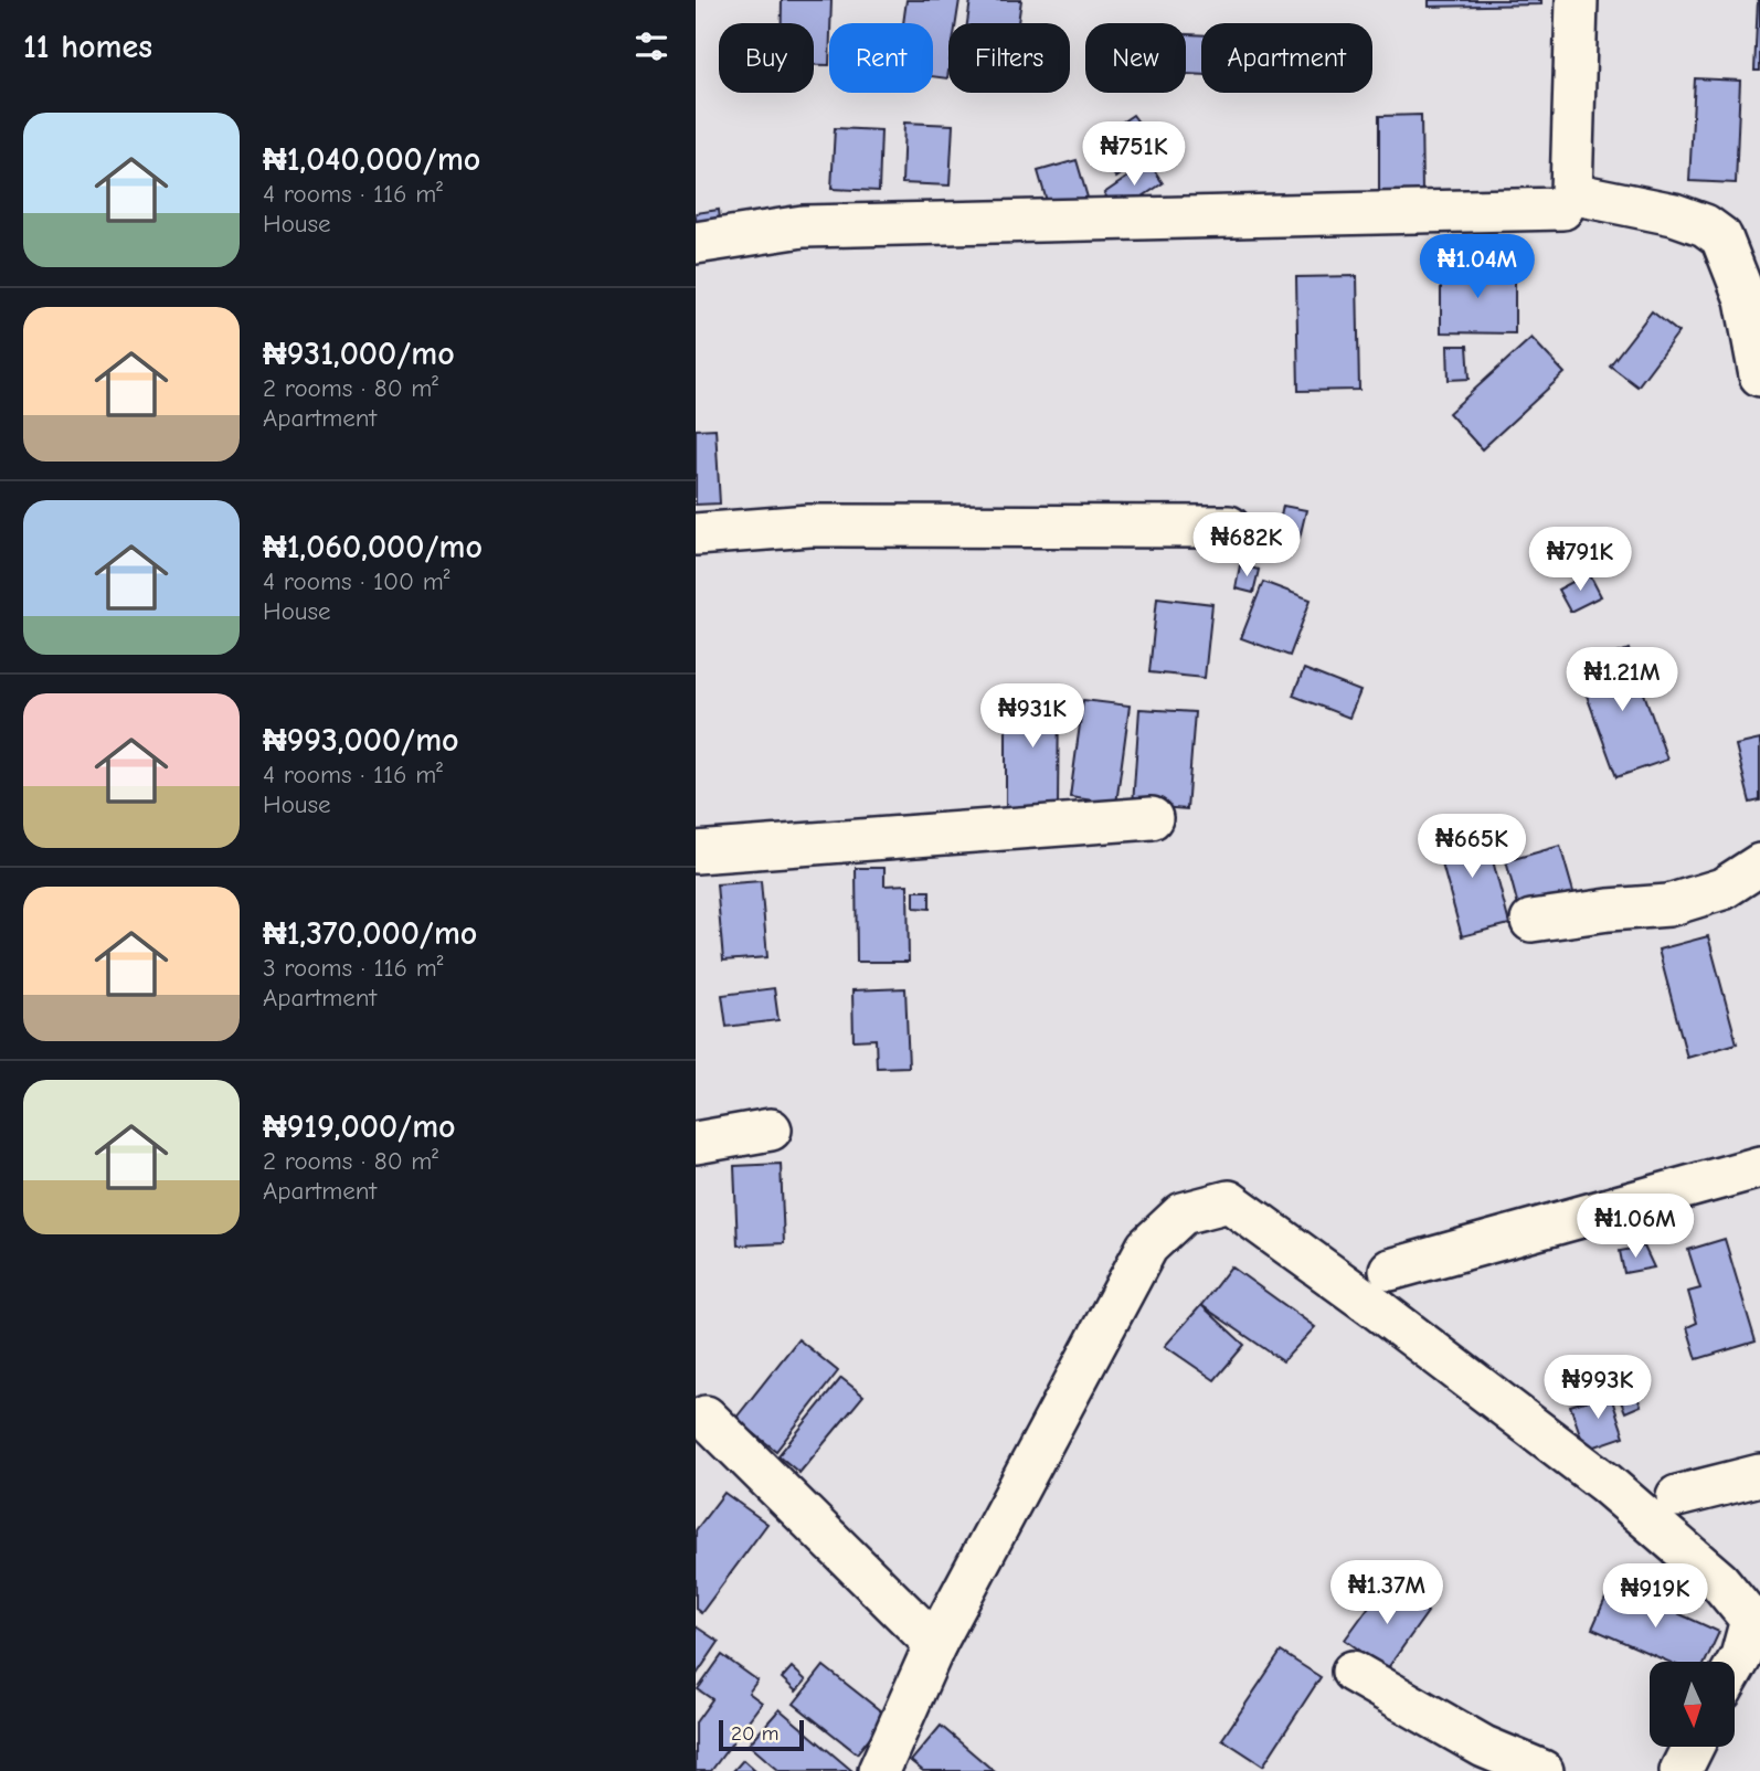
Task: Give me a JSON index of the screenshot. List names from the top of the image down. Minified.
{"scale_bar":"20 m","north":"bottom","page":{"heading":"11 homes","chip":["Buy","Rent","Filters","New","Apartment"],"list":[{"name":"₦1,040,000/mo","note":"4 rooms · 116 m² · House"},{"name":"₦931,000/mo","note":"2 rooms · 80 m² · Apartment"},{"name":"₦1,060,000/mo","note":"4 rooms · 100 m² · House"},{"name":"₦993,000/mo","note":"4 rooms · 116 m² · House"},{"name":"₦1,370,000/mo","note":"3 rooms · 116 m² · Apartment"},{"name":"₦919,000/mo","note":"2 rooms · 80 m² · Apartment"}],"price":["₦751K","₦1.04M","₦682K","₦791K","₦1.21M","₦931K","₦665K","₦1.06M","₦993K","₦1.37M","₦919K"],"scale":"20 m"}}
